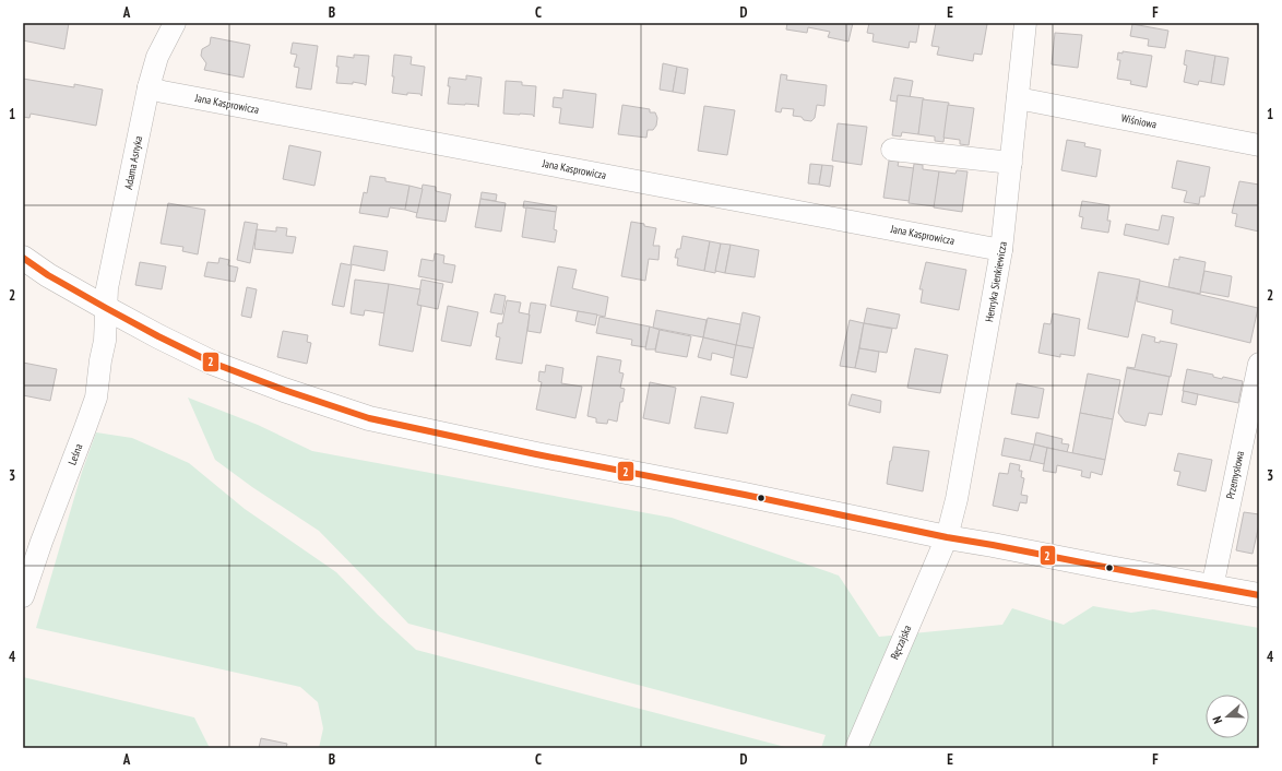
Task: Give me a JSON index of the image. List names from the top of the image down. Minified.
{"streets":{"street":["Jana Kasprowicza","Wiśniowa","Adama Asnyka","Henryka Sienkiewicza","Leśna","Przemysłowa","Ręczajska"]},"crossings":[["Jana Kasprowicza","Adama Asnyka"],["Jana Kasprowicza","Henryka Sienkiewicza"],["Wiśniowa","Henryka Sienkiewicza"],["Adama Asnyka","Leśna"],["Henryka Sienkiewicza","Ręczajska"]],"lines":["transit line 2"],"north":"left","grid":{"columns":["A","B","C","D","E","F"],"rows":["1","2","3","4"]}}
